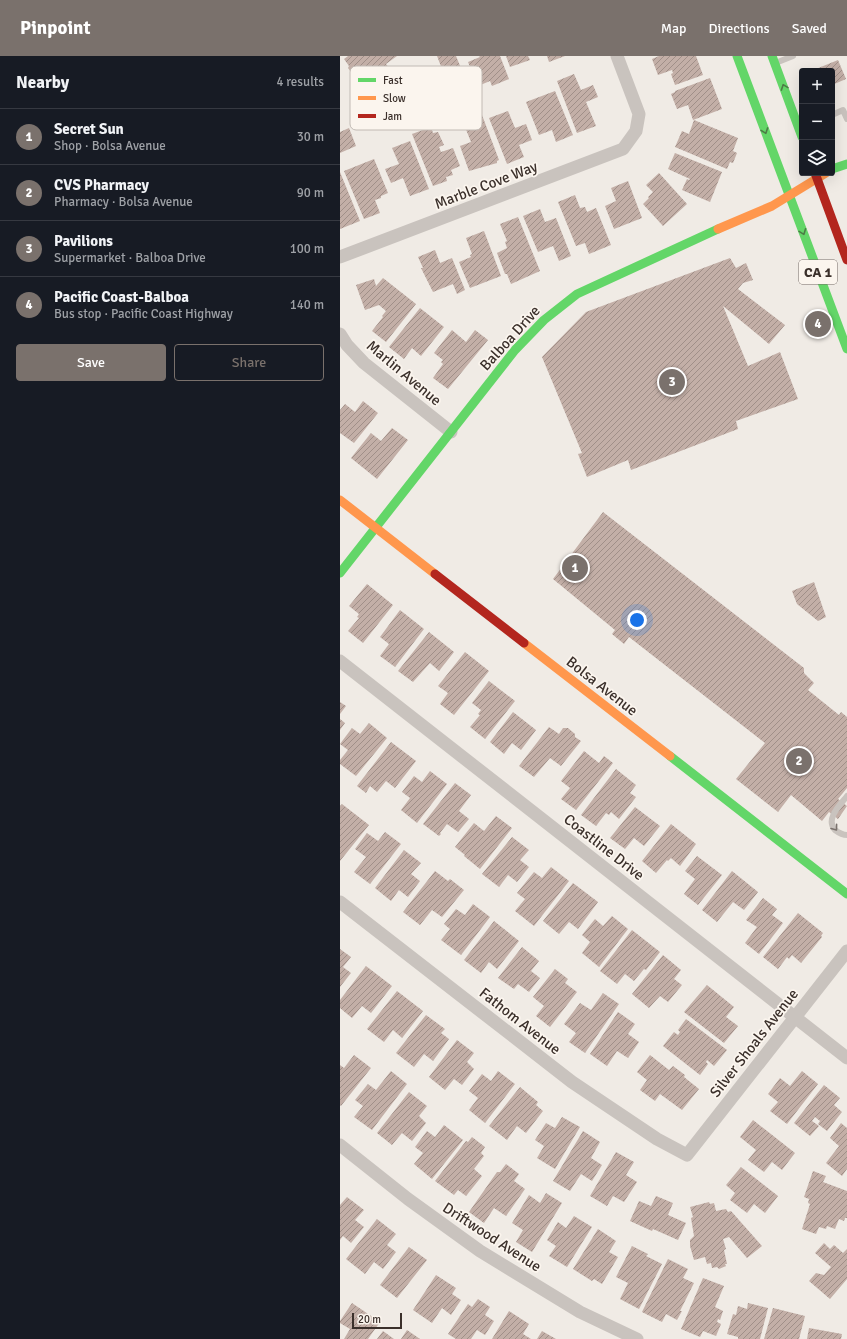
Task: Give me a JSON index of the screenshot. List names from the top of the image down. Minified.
{"streets":{"main road":["CA 1","Balboa Drive","Bolsa Avenue"],"street":["Marble Cove Way","Marlin Avenue","Coastline Drive","Fathom Avenue","Silver Shoals Avenue","Driftwood Avenue"]},"crossings":[["CA 1","Balboa Drive"],["Balboa Drive","Marlin Avenue"],["Balboa Drive","Bolsa Avenue"],["Coastline Drive","Silver Shoals Avenue"],["Fathom Avenue","Silver Shoals Avenue"]],"legend":["Fast","Slow","Jam"],"scale_bar":"20 m","page":{"header":"Pinpoint","nav":["Map","Directions","Saved"],"heading":["Nearby","4 results"],"map_buttons":["+","−"],"list":[{"mark":"1","name":"Secret Sun","note":"Shop · Bolsa Avenue","value":"30 m"},{"mark":"2","name":"CVS Pharmacy","note":"Pharmacy · Bolsa Avenue","value":"90 m"},{"mark":"3","name":"Pavilions","note":"Supermarket · Balboa Drive","value":"100 m"},{"mark":"4","name":"Pacific Coast-Balboa","note":"Bus stop · Pacific Coast Highway","value":"140 m"}],"pins":["4","3","1","2"],"buttons":["Save","Share"],"scale":"20 m"}}
